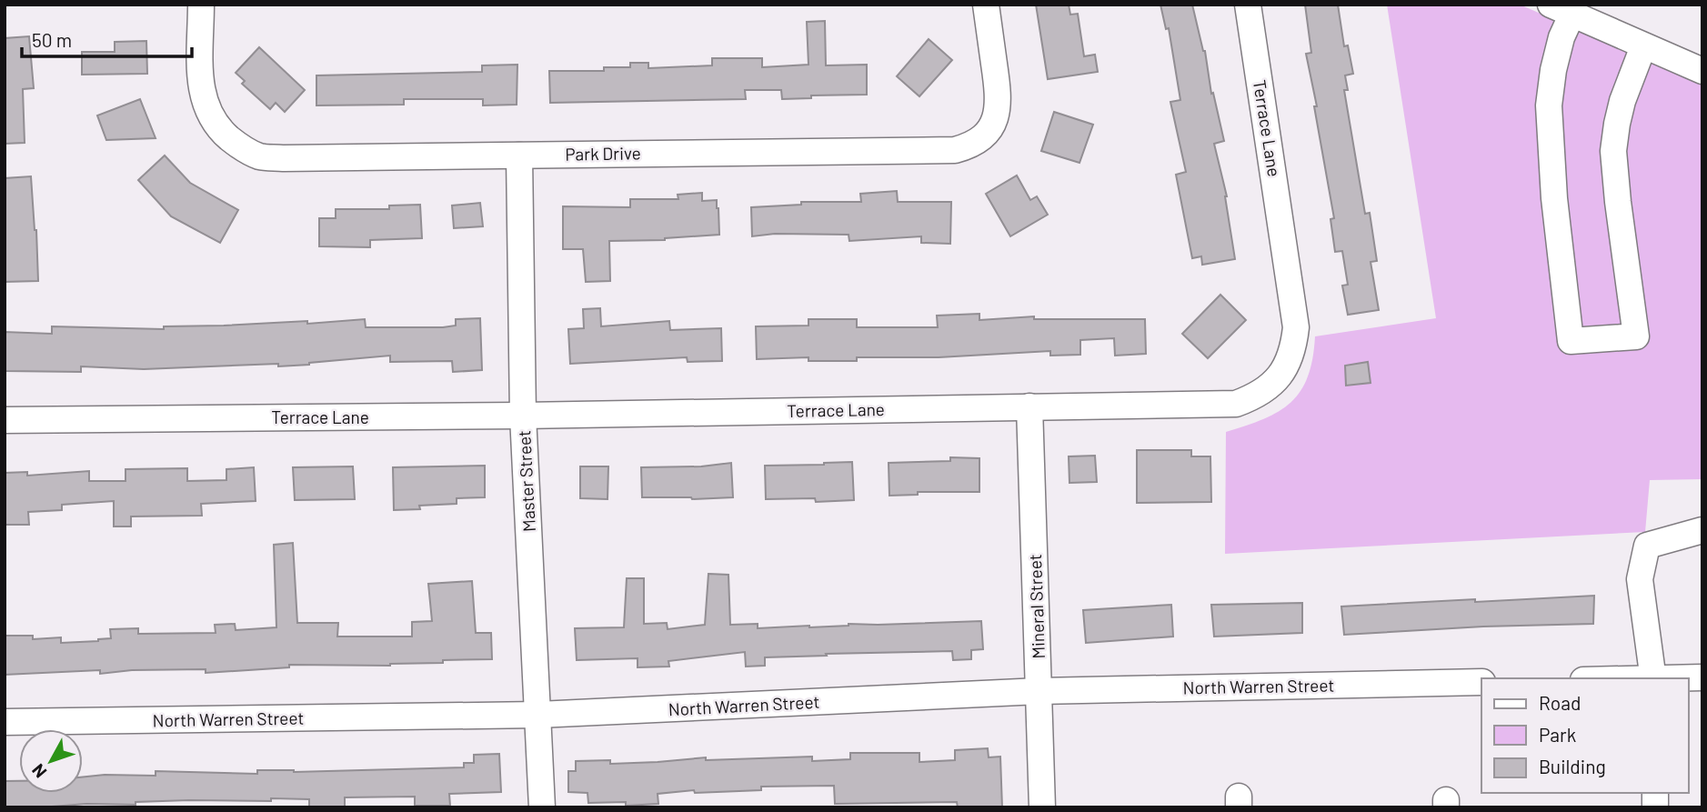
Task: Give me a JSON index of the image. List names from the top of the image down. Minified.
{"streets":{"street":["Terrace Lane","Park Drive","Master Street","Mineral Street","North Warren Street"]},"crossings":[["Terrace Lane","Master Street"],["Terrace Lane","Mineral Street"],["Park Drive","Master Street"],["Master Street","North Warren Street"],["Mineral Street","North Warren Street"]],"legend":["Road","Park","Building"],"scale_bar":"50 m","north":"bottom left"}
